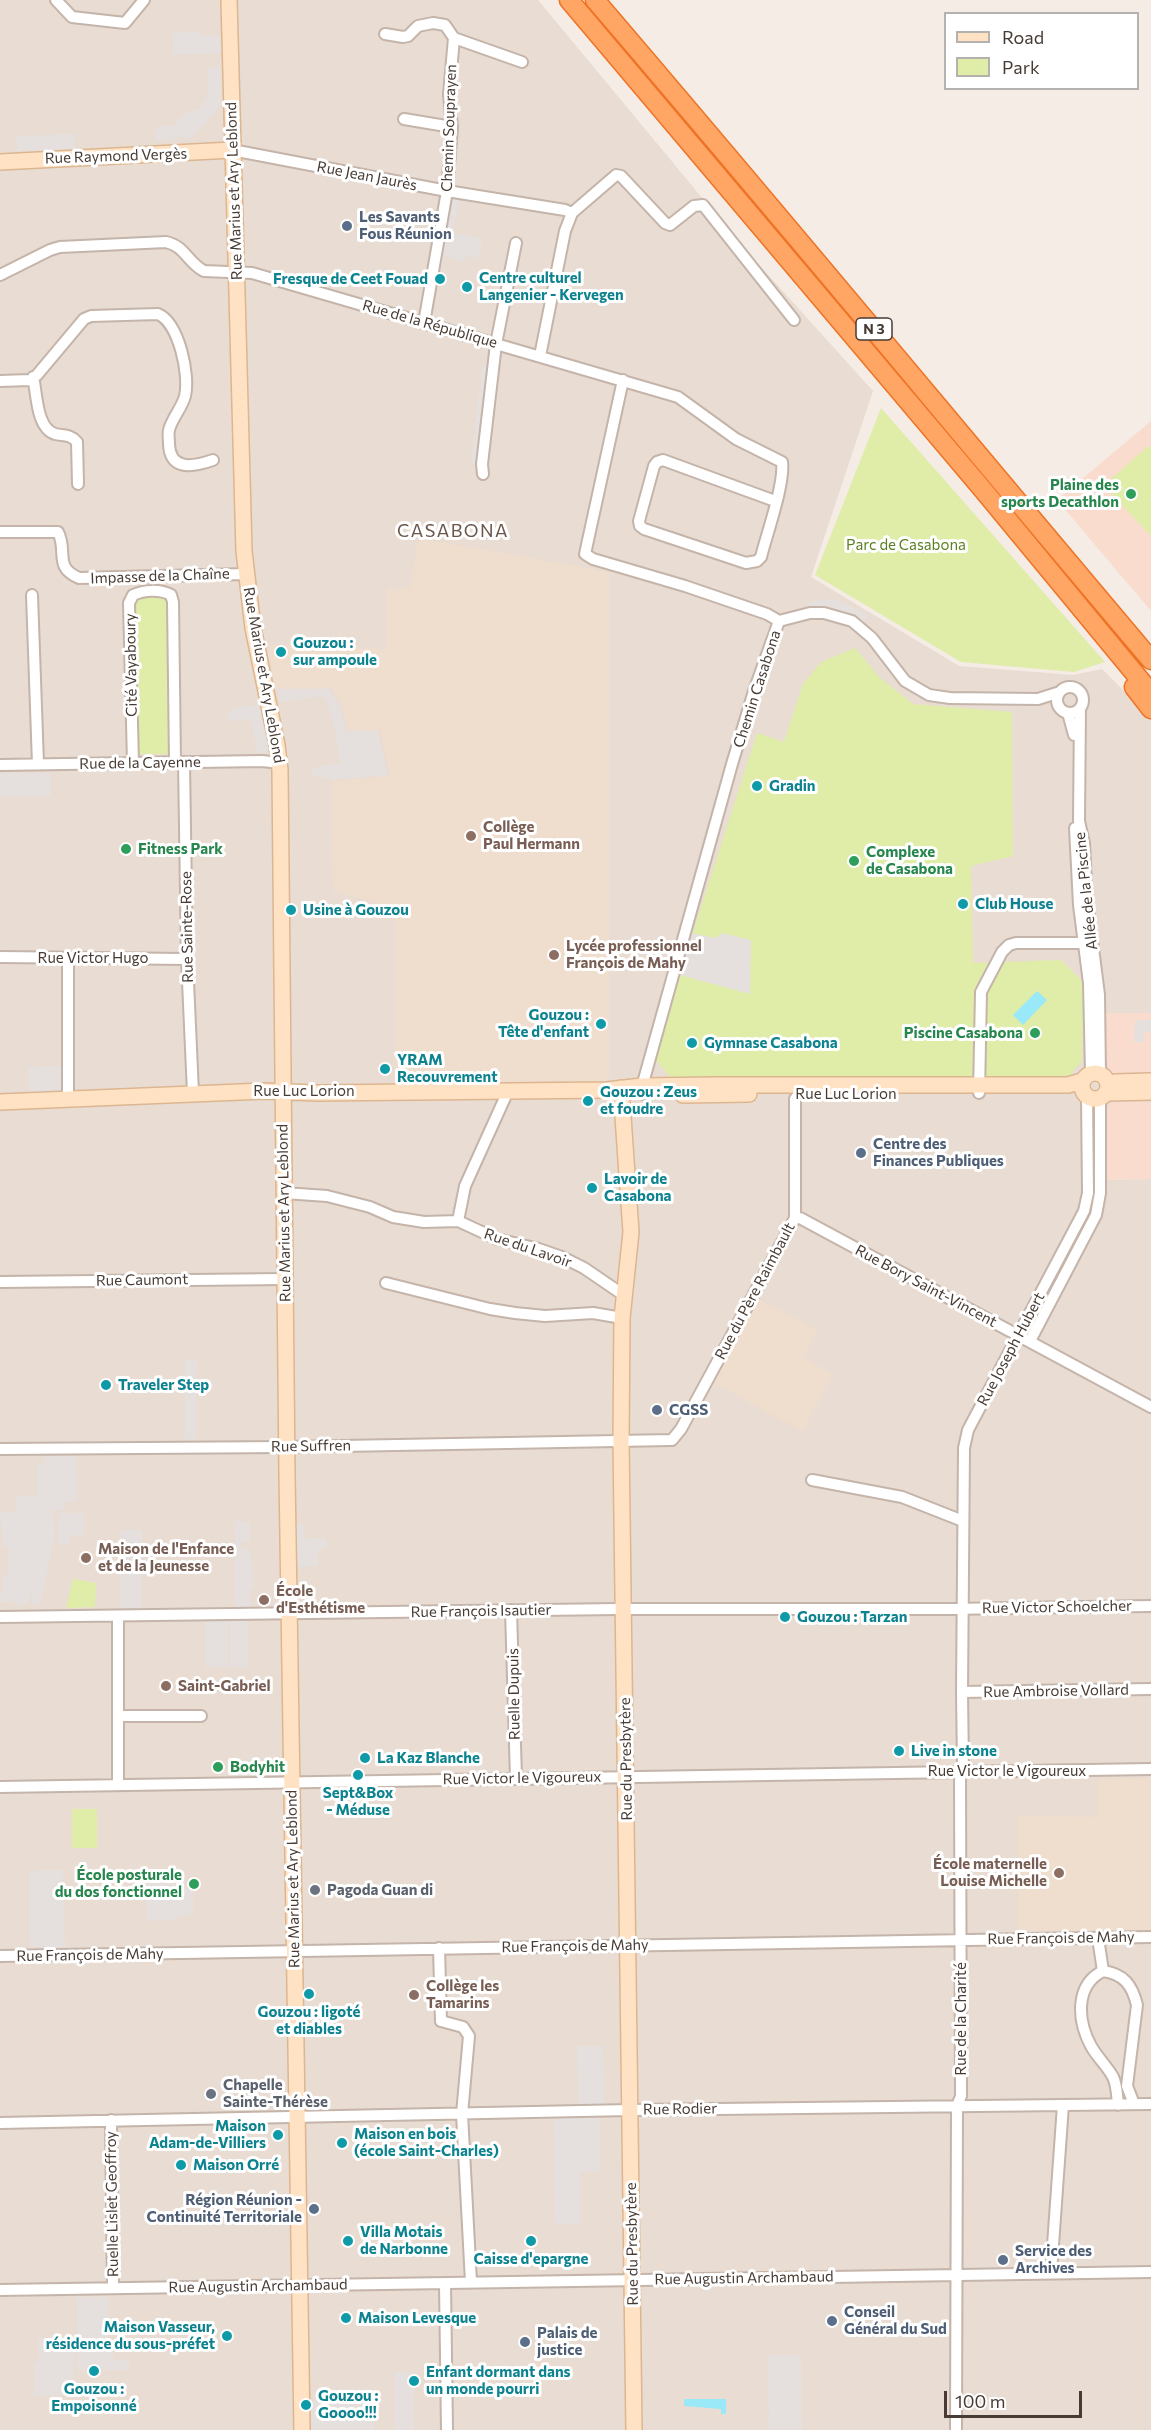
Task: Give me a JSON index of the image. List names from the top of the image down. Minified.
{"streets":{"highway":["N 3"],"street":["Chemin Souprayen","Rue Raymond Vergès","Rue Jean Jaurès","Rue Marius et Ary Leblond","Rue de la République","Impasse de la Chaîne","Cité Vayaboury","Chemin Casabona","Rue de la Cayenne","Allée de la Piscine","Rue Sainte-Rose","Rue Victor Hugo","Rue Luc Lorion","Rue du Lavoir","Rue Caumont","Rue Bory Saint-Vincent","Rue du Père Raimbault","Rue Joseph Hubert","Rue Suffren","Rue Victor Schoelcher","Rue François Isautier","Rue Ambroise Vollard","Ruelle Dupuis","Rue du Presbytère","Rue Victor le Vigoureux","Rue François de Mahy","Rue de la Charité","Rue Rodier","Ruelle Lislet Geoffroy","Rue Augustin Archambaud"]},"crossings":[["Chemin Souprayen","Rue Jean Jaurès"],["Chemin Souprayen","Rue de la République"],["Rue Raymond Vergès","Rue Jean Jaurès"],["Rue Raymond Vergès","Rue Marius et Ary Leblond"],["Rue Jean Jaurès","Rue Marius et Ary Leblond"],["Rue Marius et Ary Leblond","Rue de la République"],["Rue Marius et Ary Leblond","Impasse de la Chaîne"],["Rue Marius et Ary Leblond","Rue de la Cayenne"],["Rue Marius et Ary Leblond","Rue Luc Lorion"],["Rue Marius et Ary Leblond","Rue du Lavoir"],["Rue Marius et Ary Leblond","Rue Caumont"],["Rue Marius et Ary Leblond","Rue Suffren"],["Rue Marius et Ary Leblond","Rue François Isautier"],["Rue Marius et Ary Leblond","Rue Victor le Vigoureux"],["Rue Marius et Ary Leblond","Rue François de Mahy"],["Rue Marius et Ary Leblond","Rue Rodier"],["Rue Marius et Ary Leblond","Rue Augustin Archambaud"],["Rue de la République","Chemin Casabona"],["Cité Vayaboury","Rue de la Cayenne"],["Cité Vayaboury","Rue Sainte-Rose"],["Chemin Casabona","Rue Luc Lorion"],["Rue de la Cayenne","Rue Sainte-Rose"],["Allée de la Piscine","Rue Luc Lorion"],["Allée de la Piscine","Rue Joseph Hubert"],["Rue Sainte-Rose","Rue Victor Hugo"],["Rue Sainte-Rose","Rue Luc Lorion"],["Rue Luc Lorion","Rue du Père Raimbault"],["Rue Luc Lorion","Rue Joseph Hubert"],["Rue Luc Lorion","Rue du Presbytère"],["Rue du Lavoir","Rue du Presbytère"],["Rue Bory Saint-Vincent","Rue du Père Raimbault"],["Rue Bory Saint-Vincent","Rue Joseph Hubert"],["Rue du Père Raimbault","Rue Suffren"],["Rue du Père Raimbault","Rue du Presbytère"],["Rue Joseph Hubert","Rue Victor Schoelcher"],["Rue Joseph Hubert","Rue François Isautier"],["Rue Joseph Hubert","Rue de la Charité"],["Rue Suffren","Rue du Presbytère"],["Rue Victor Schoelcher","Rue François Isautier"],["Rue Victor Schoelcher","Rue de la Charité"],["Rue François Isautier","Ruelle Dupuis"],["Rue François Isautier","Rue du Presbytère"],["Rue François Isautier","Rue de la Charité"],["Rue Ambroise Vollard","Rue de la Charité"],["Ruelle Dupuis","Rue Victor le Vigoureux"],["Rue du Presbytère","Rue Victor le Vigoureux"],["Rue du Presbytère","Rue François de Mahy"],["Rue du Presbytère","Rue Rodier"],["Rue du Presbytère","Rue Augustin Archambaud"],["Rue Victor le Vigoureux","Rue de la Charité"],["Rue François de Mahy","Rue de la Charité"],["Rue de la Charité","Rue Rodier"],["Rue de la Charité","Rue Augustin Archambaud"],["Rue Rodier","Ruelle Lislet Geoffroy"],["Ruelle Lislet Geoffroy","Rue Augustin Archambaud"]],"districts":["CASABONA"],"parks":["Parc de Casabona"],"places":["Les Savants Fous Réunion","Fresque de Ceet Fouad","Centre culturel Langenier - Kervegen","Plaine des sports Decathlon","Gouzou : sur ampoule","Gradin","Collège Paul Hermann","Fitness Park","Complexe de Casabona","Club House","Usine à Gouzou","Lycée professionnel François de Mahy","Gouzou : Tête d'enfant","Piscine Casabona","Gymnase Casabona","YRAM Recouvrement","Gouzou : Zeus et foudre","Centre des Finances Publiques","Lavoir de Casabona","Traveler Step","CGSS","Maison de l'Enfance et de la Jeunesse","École d'Esthétisme","Gouzou : Tarzan","Saint-Gabriel","Live in stone","La Kaz Blanche","Bodyhit","Sept&Box - Méduse","École maternelle Louise Michelle","École posturale du dos fonctionnel","Pagoda Guan di","Gouzou : ligoté et diables","Collège les Tamarins","Chapelle Sainte-Thérèse","Maison Adam-de-Villiers","Maison en bois (école Saint-Charles)","Maison Orré","Région Réunion - Continuité Territoriale","Villa Motais de Narbonne","Caisse d'epargne","Service des Archives","Maison Levesque","Conseil Général du Sud","Maison Vasseur, résidence du sous-préfet","Palais de justice","Gouzou : Empoisonné","Enfant dormant dans un monde pourri","Gouzou : Goooo!!!"],"legend":["Road","Park"],"scale_bar":"100 m"}
